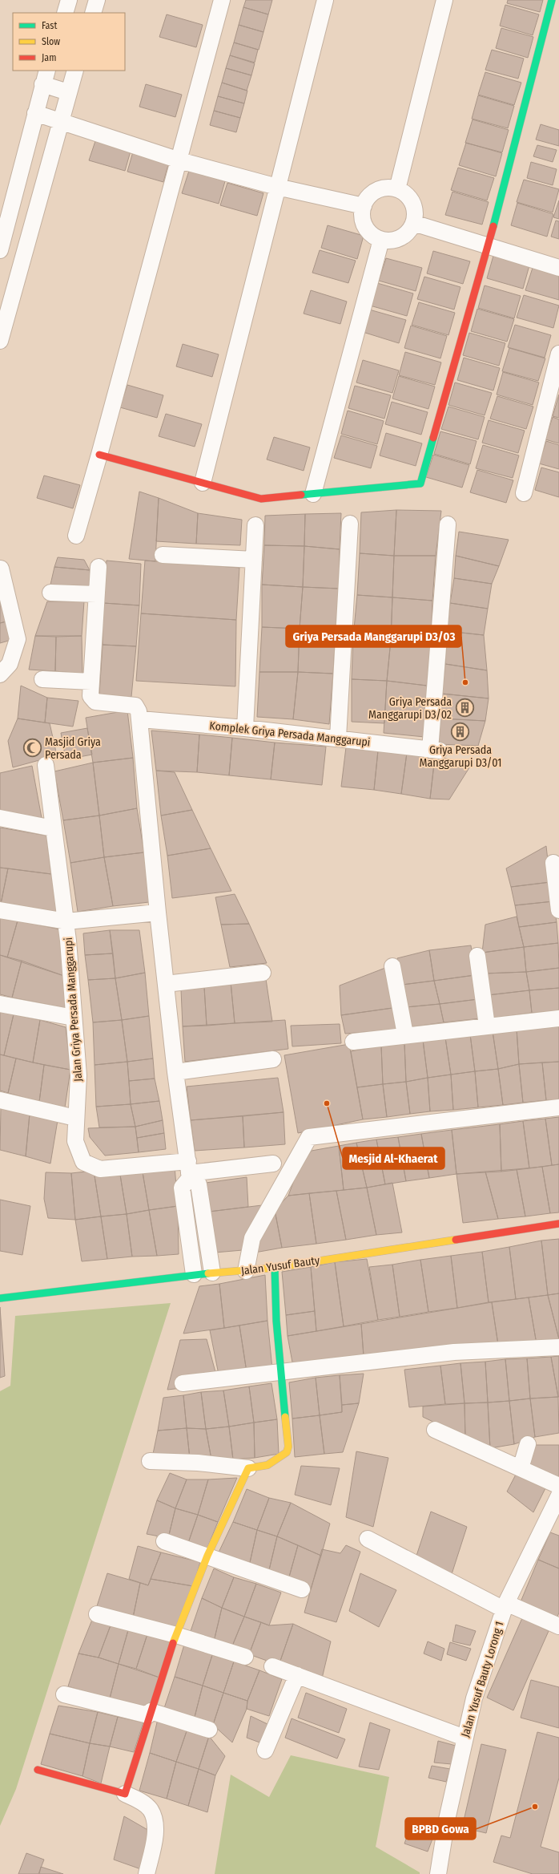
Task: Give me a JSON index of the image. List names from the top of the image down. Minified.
{"streets":{"street":["Komplek Griya Persada Manggarupi","Jalan Griya Persada Manggarupi","Jalan Yusuf Bauty","Jalan Yusuf Bauty Lorong 1"]},"places":{"other":["Griya Persada Manggarupi D3/03","Mesjid Al-Khaerat","BPBD Gowa"],"building":["Griya Persada Manggarupi D3/02","Griya Persada Manggarupi D3/01"],"mosque":["Masjid Griya Persada"]},"legend":["Fast","Slow","Jam"]}
